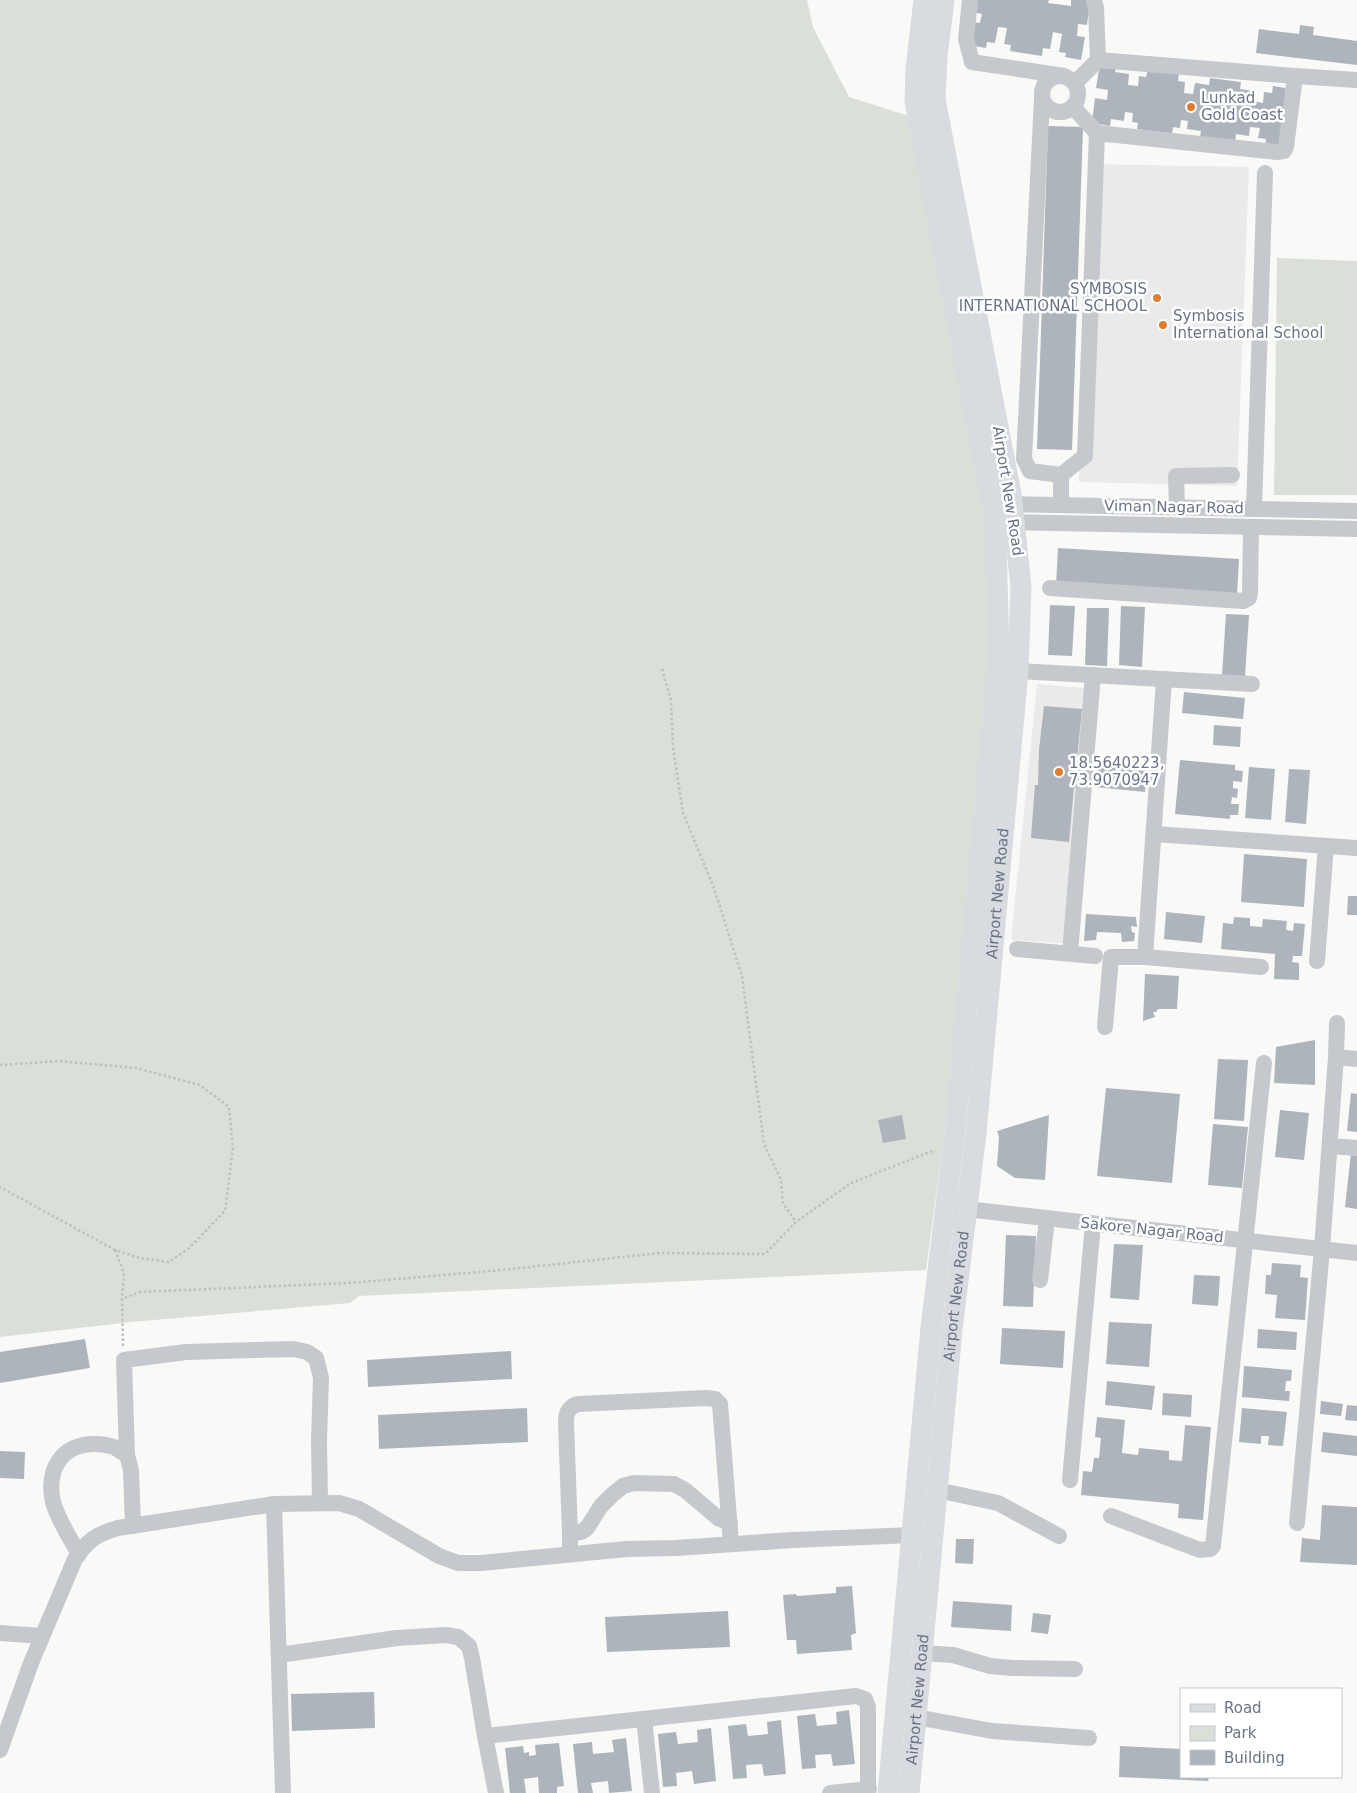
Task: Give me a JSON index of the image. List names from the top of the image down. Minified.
{"streets":{"main road":["Airport New Road"],"street":["Viman Nagar Road","Sakore Nagar Road"]},"crossings":[["Airport New Road","Viman Nagar Road"],["Airport New Road","Sakore Nagar Road"]],"places":["Lunkad Gold Coast","SYMBOSIS INTERNATIONAL SCHOOL","Symbosis International School","18.5640223, 73.9070947"],"legend":["Road","Park","Building"]}
